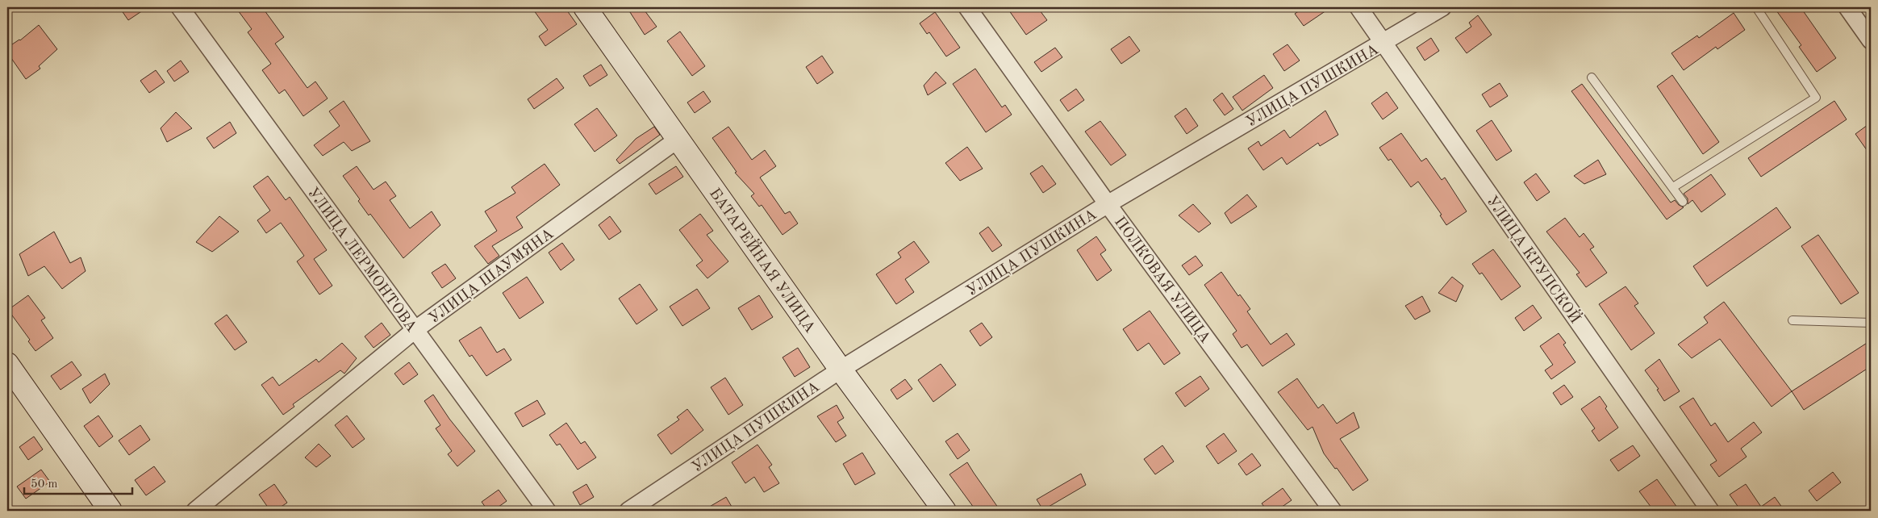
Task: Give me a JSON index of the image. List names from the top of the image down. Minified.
{"streets":{"street":["УЛИЦА ПУШКИНА","УЛИЦА ЛЕРМОНТОВА","УЛИЦА КРУПСКОЙ","БАТАРЕЙНАЯ УЛИЦА","УЛИЦА ШАУМЯНА","ПОЛКОВАЯ УЛИЦА"]},"crossings":[["УЛИЦА ПУШКИНА","УЛИЦА КРУПСКОЙ"],["УЛИЦА ПУШКИНА","БАТАРЕЙНАЯ УЛИЦА"],["УЛИЦА ПУШКИНА","ПОЛКОВАЯ УЛИЦА"],["УЛИЦА ЛЕРМОНТОВА","УЛИЦА ШАУМЯНА"],["БАТАРЕЙНАЯ УЛИЦА","УЛИЦА ШАУМЯНА"]],"scale_bar":"50 m"}
